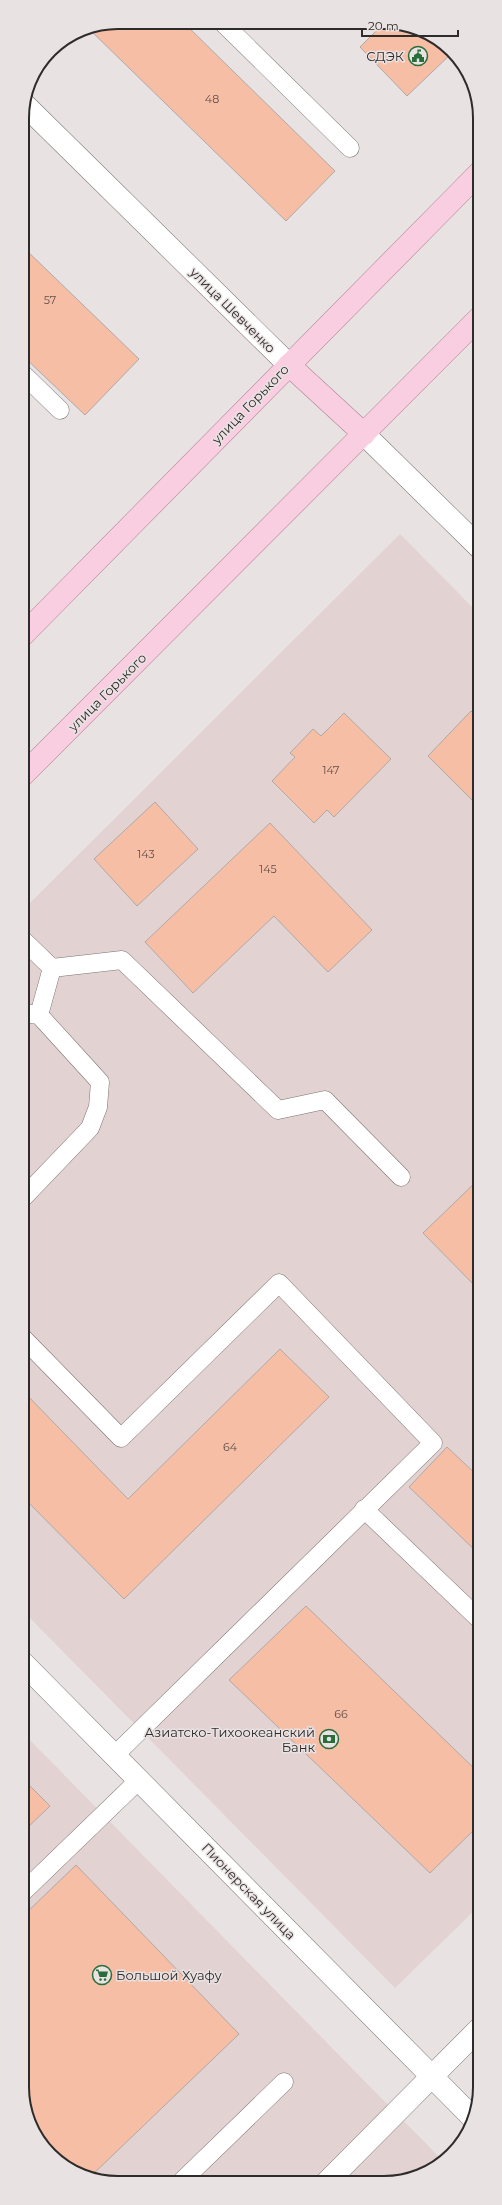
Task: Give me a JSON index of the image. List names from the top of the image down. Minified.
{"streets":{"main road":["улица Шевченко","улица Горького"],"street":["Пионерская улица"]},"crossings":[["улица Шевченко","улица Горького"]],"places":{"public building":["СДЭК"],"bank":["Азиатско-Тихоокеанский Банк"],"supermarket":["Большой Хуафу"]},"house_numbers":["48","57","147","143","145","64","66"],"scale_bar":"20 m"}
